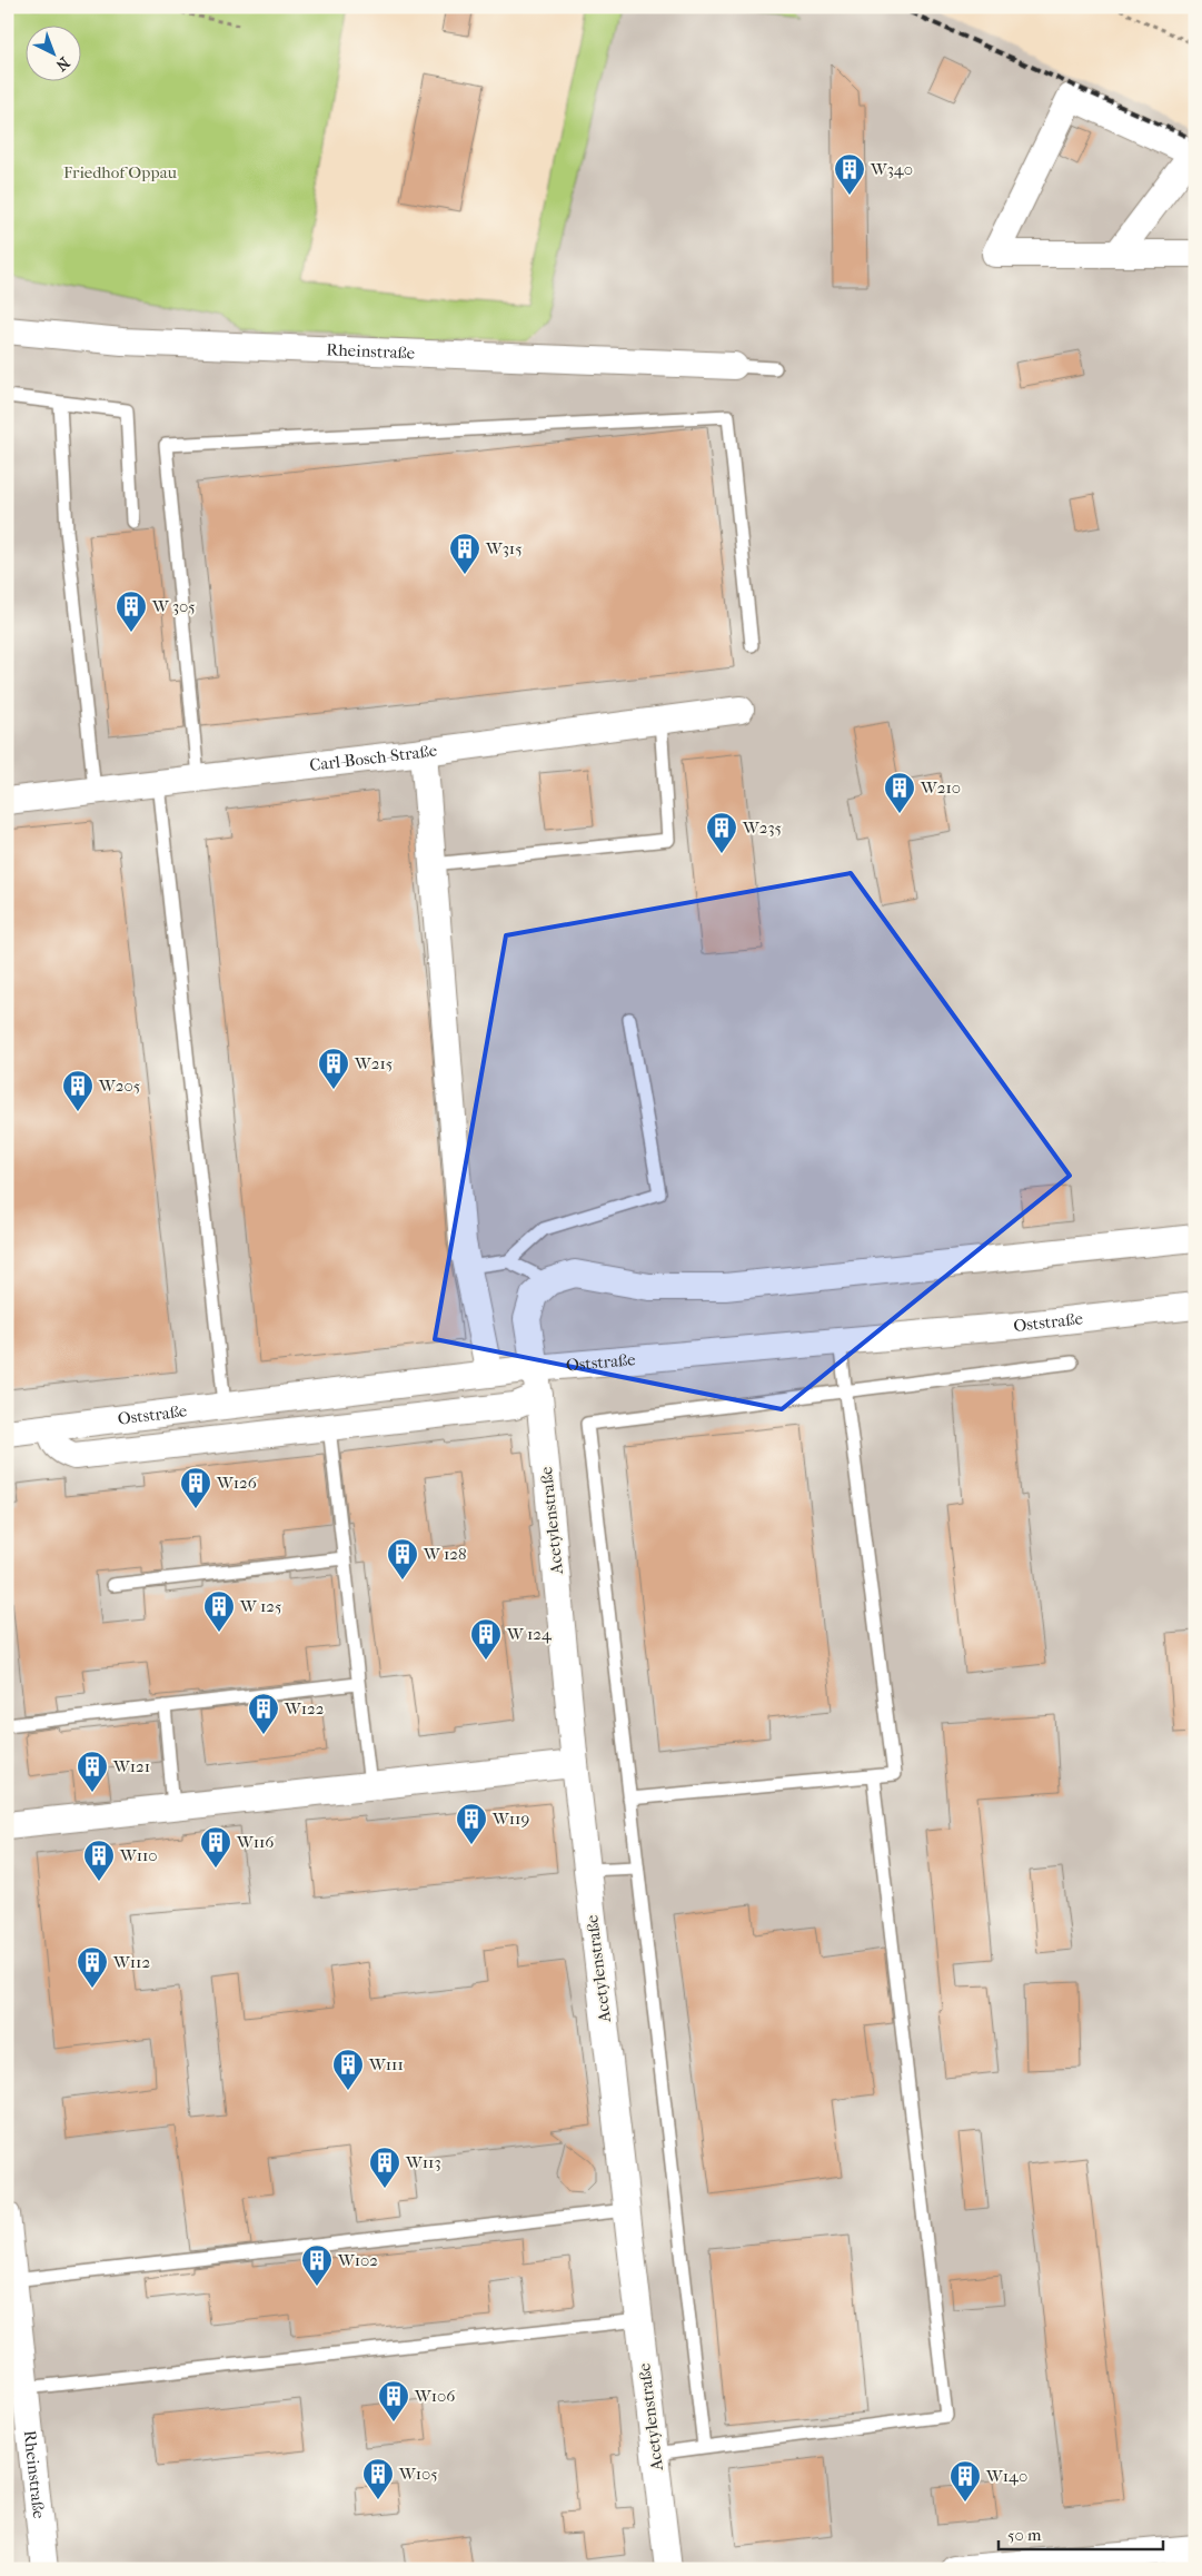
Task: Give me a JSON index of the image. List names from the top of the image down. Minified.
{"streets":{"street":["Rheinstraße","Carl-Bosch-Straße","Oststraße","Acetylenstraße"]},"crossings":[["Oststraße","Acetylenstraße"]],"parks":["Friedhof Oppau"],"places":{"building":["W340","W315","W 305","W210","W235","W215","W205","W126","W 128","W 125","W 124","W122","W121","W119","W116","W110","W112","W111","W113","W102","W106","W105","W140"]},"scale_bar":"50 m","north":"bottom right"}
